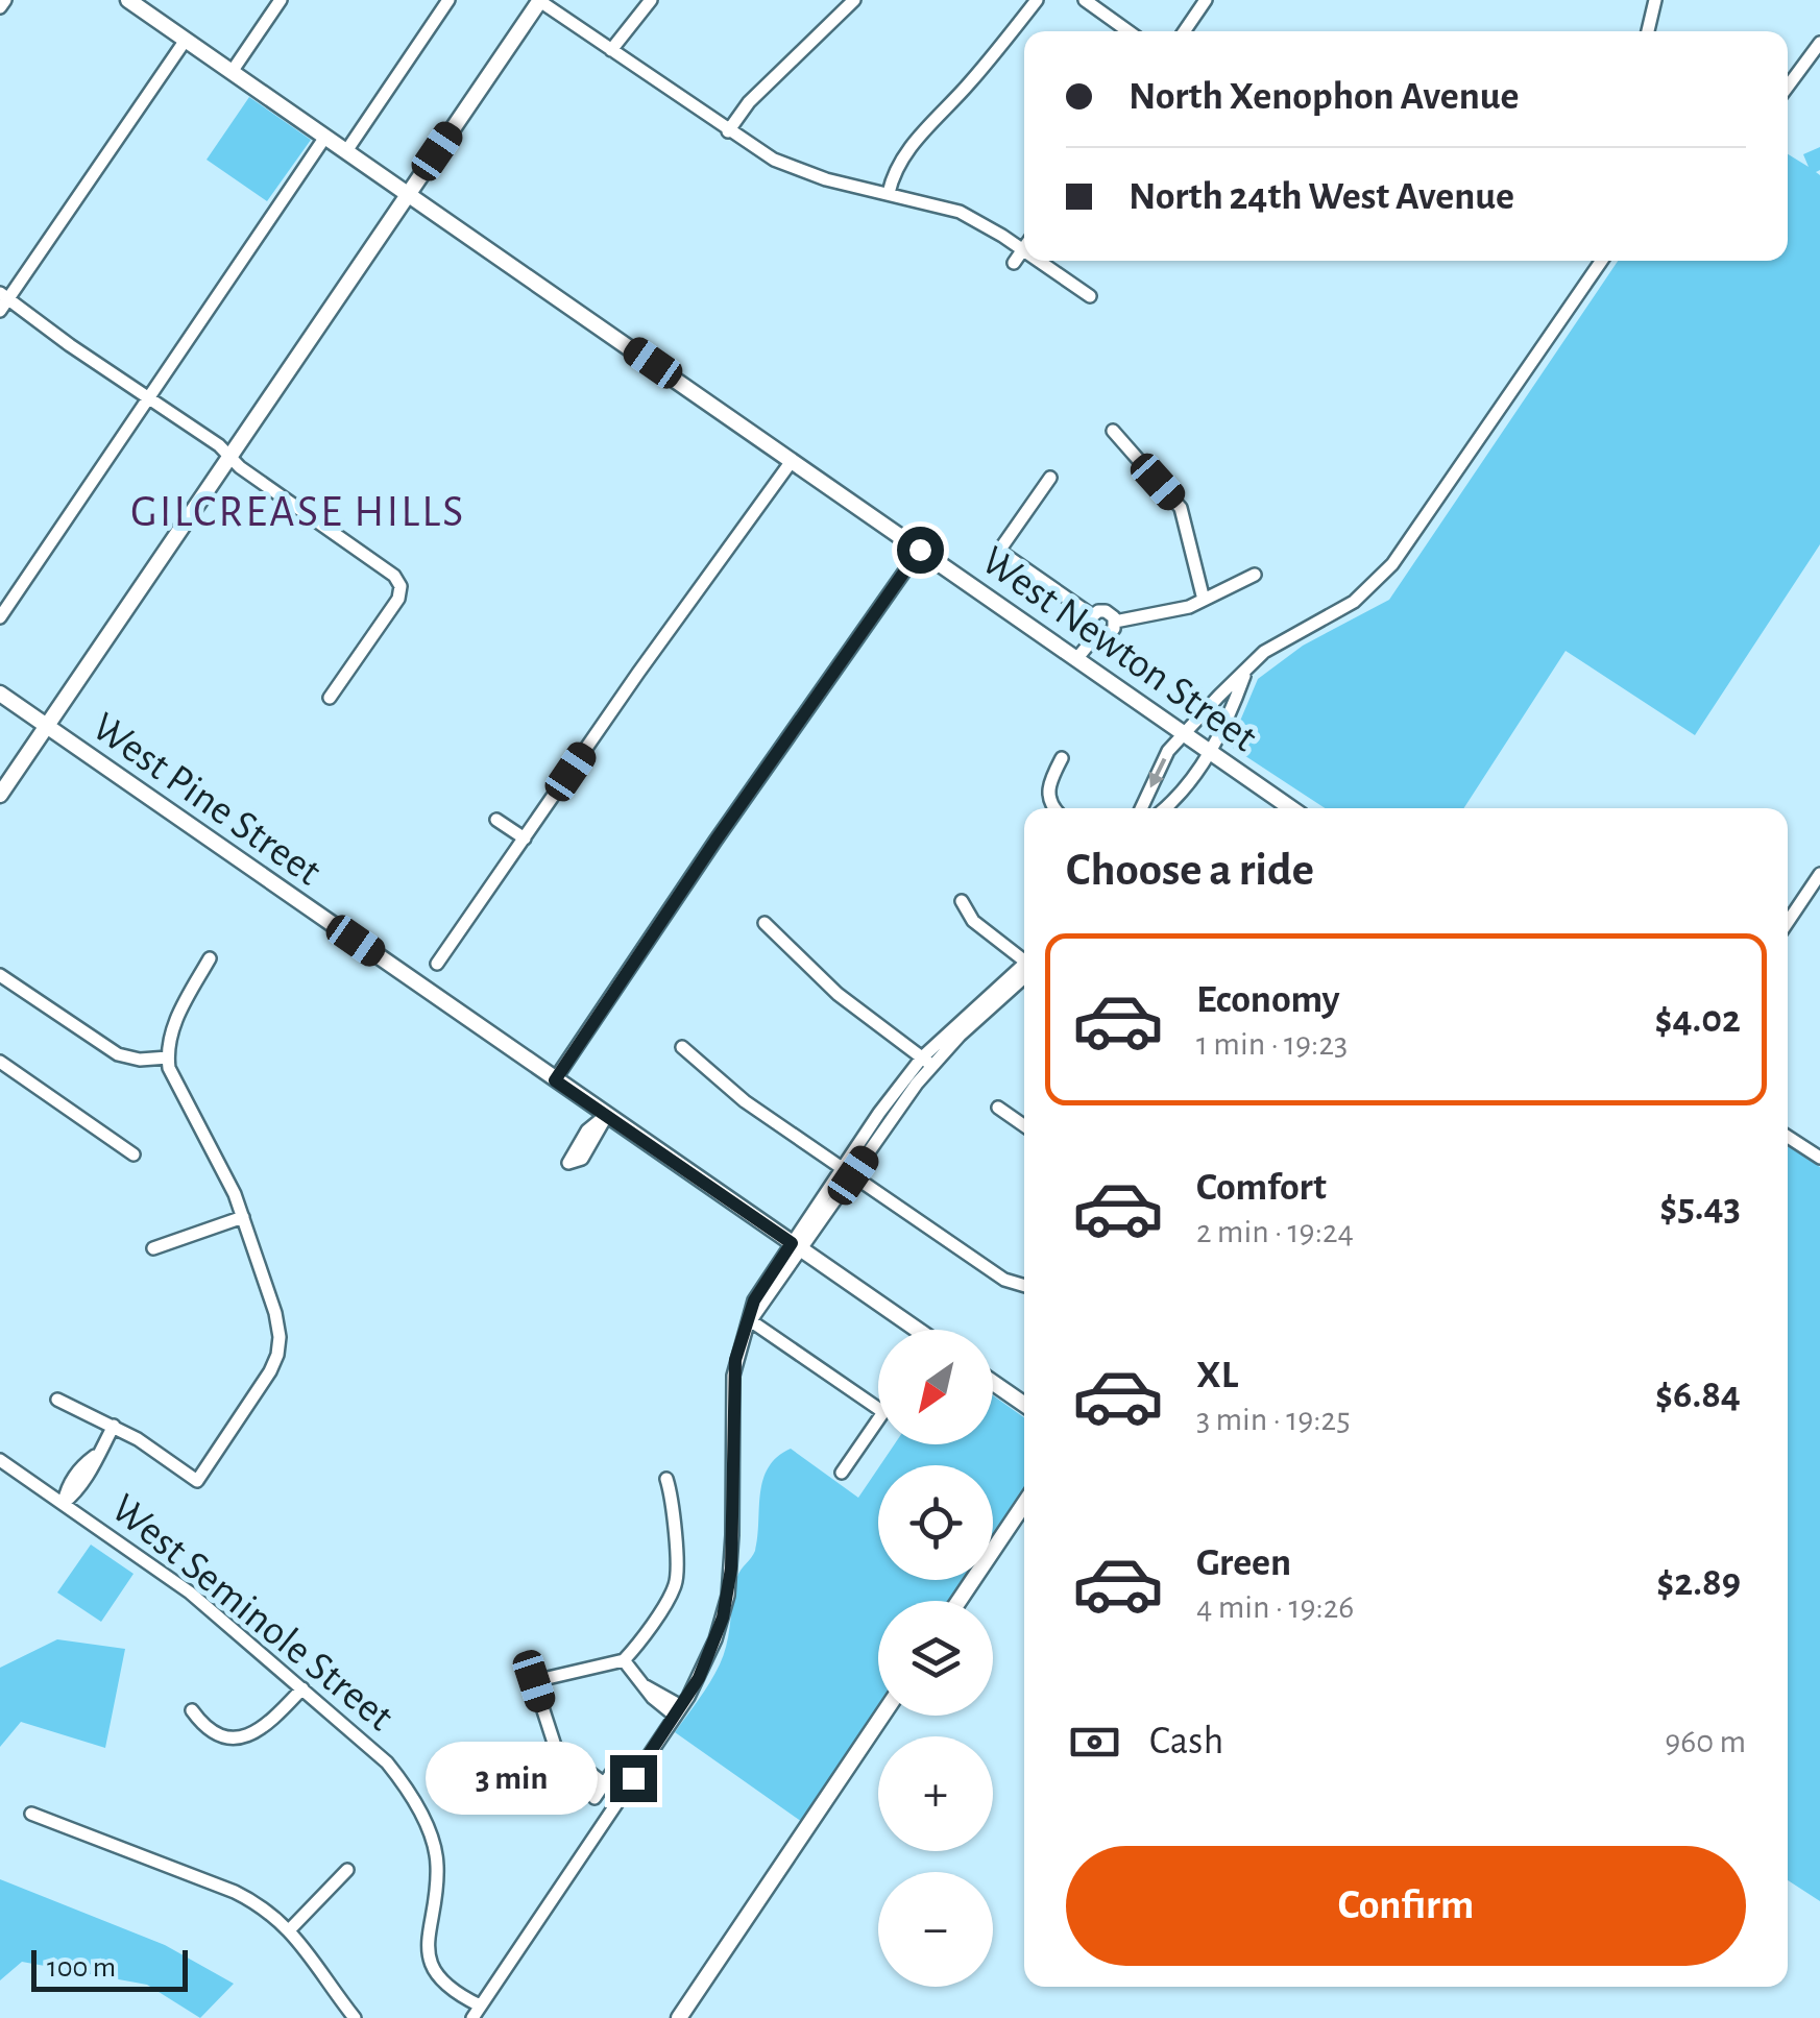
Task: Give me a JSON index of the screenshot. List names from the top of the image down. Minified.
{"streets":{"street":["West Newton Street","West Pine Street","West Seminole Street"]},"districts":["GILCREASE HILLS"],"scale_bar":"100 m","north":"bottom left","page":{"banner":["North Xenophon Avenue","North 24th West Avenue"],"heading":"Choose a ride","list":[{"name":"Economy","note":"1 min · 19:23","value":"$4.02"},{"name":"Comfort","note":"2 min · 19:24","value":"$5.43"},{"name":"XL","note":"3 min · 19:25","value":"$6.84"},{"name":"Green","note":"4 min · 19:26","value":"$2.89"}],"map_buttons":["+","−"],"pay":["Cash","960 m"],"bubble":"3 min","buttons":"Confirm","scale":"100 m"}}
